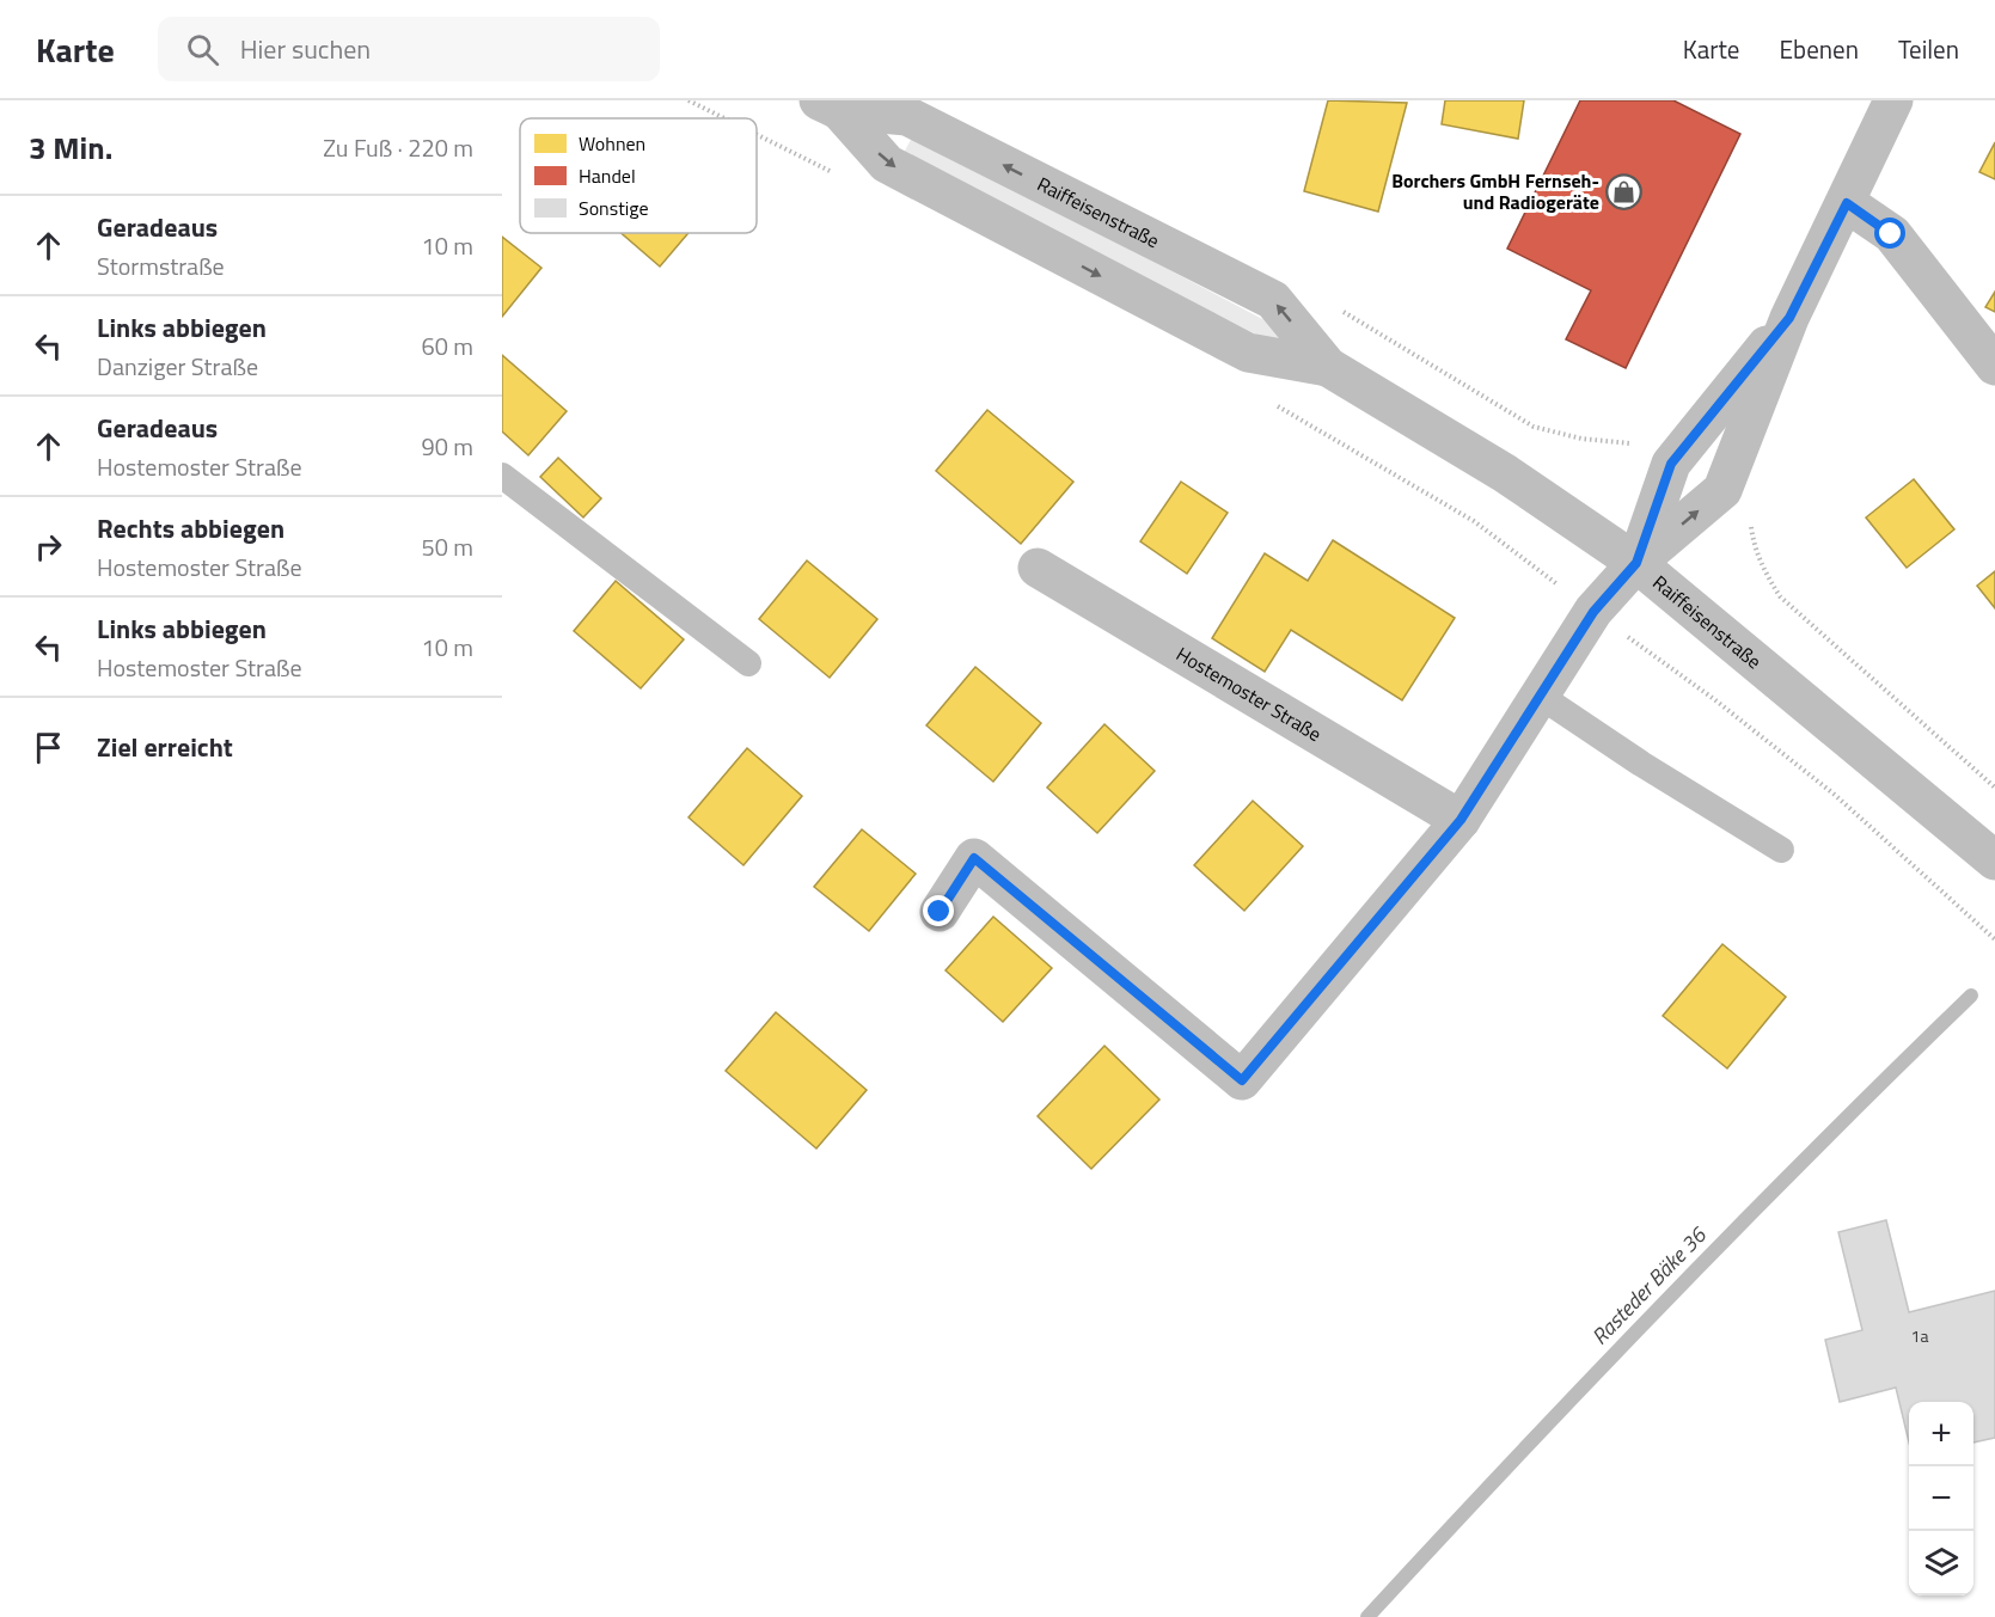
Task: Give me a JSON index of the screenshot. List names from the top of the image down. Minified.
{"streets":{"street":["Raiffeisenstraße","Hostemoster Straße"]},"water":["Rasteder Bäke 36"],"places":{"shop":["Borchers GmbH Fernseh- und Radiogeräte"]},"house_numbers":["1a"],"legend":["Wohnen","Handel","Sonstige"],"page":{"header":"Karte","search":"Hier suchen","nav":["Karte","Ebenen","Teilen"],"heading":["3 Min.","Zu Fuß · 220 m"],"list":[["Geradeaus","Stormstraße","10 m"],["Links abbiegen","Danziger Straße","60 m"],["Geradeaus","Hostemoster Straße","90 m"],["Rechts abbiegen","Hostemoster Straße","50 m"],["Links abbiegen","Hostemoster Straße","10 m"],"Ziel erreicht"],"map_buttons":["+","−"]}}
